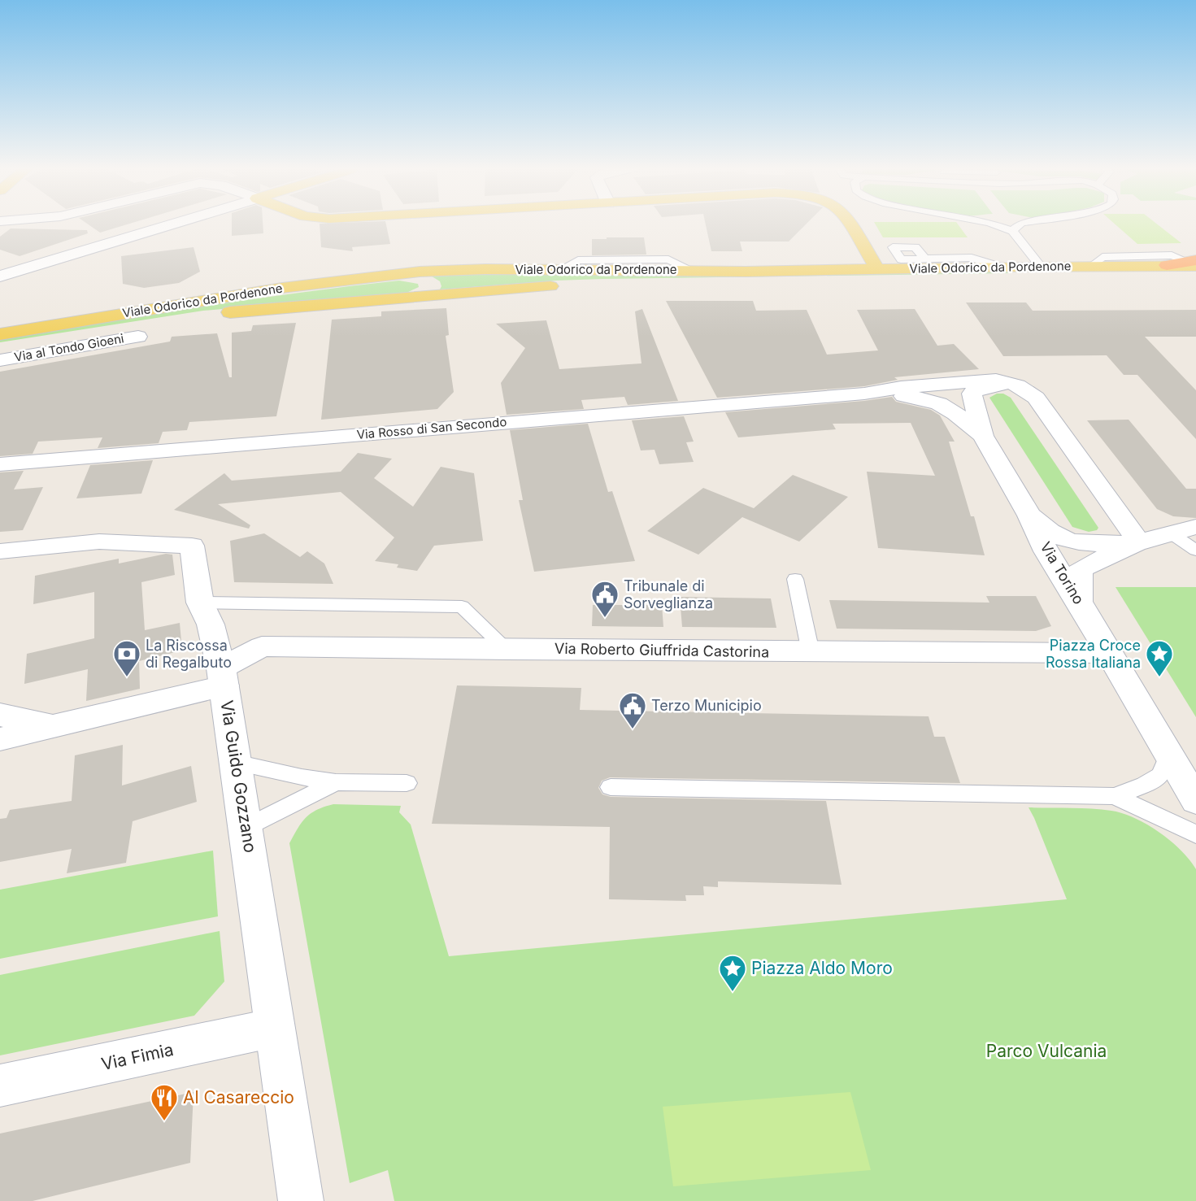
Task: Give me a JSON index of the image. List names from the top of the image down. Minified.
{"streets":{"main road":["Viale Odorico da Pordenone","Via al Tondo Gioeni","Via Rosso di San Secondo","Via Torino","Via Roberto Giuffrida Castorina","Via Guido Gozzano","Via Fimia"]},"crossings":[["Via Torino","Via Roberto Giuffrida Castorina"],["Via Roberto Giuffrida Castorina","Via Guido Gozzano"],["Via Guido Gozzano","Via Fimia"]],"parks":["Parco Vulcania"],"places":{"public building":["Tribunale di Sorveglianza","Terzo Municipio"],"bank":["La Riscossa di Regalbuto"],"place":["Piazza Croce Rossa Italiana","Piazza Aldo Moro"],"restaurant":["Al Casareccio"]}}
